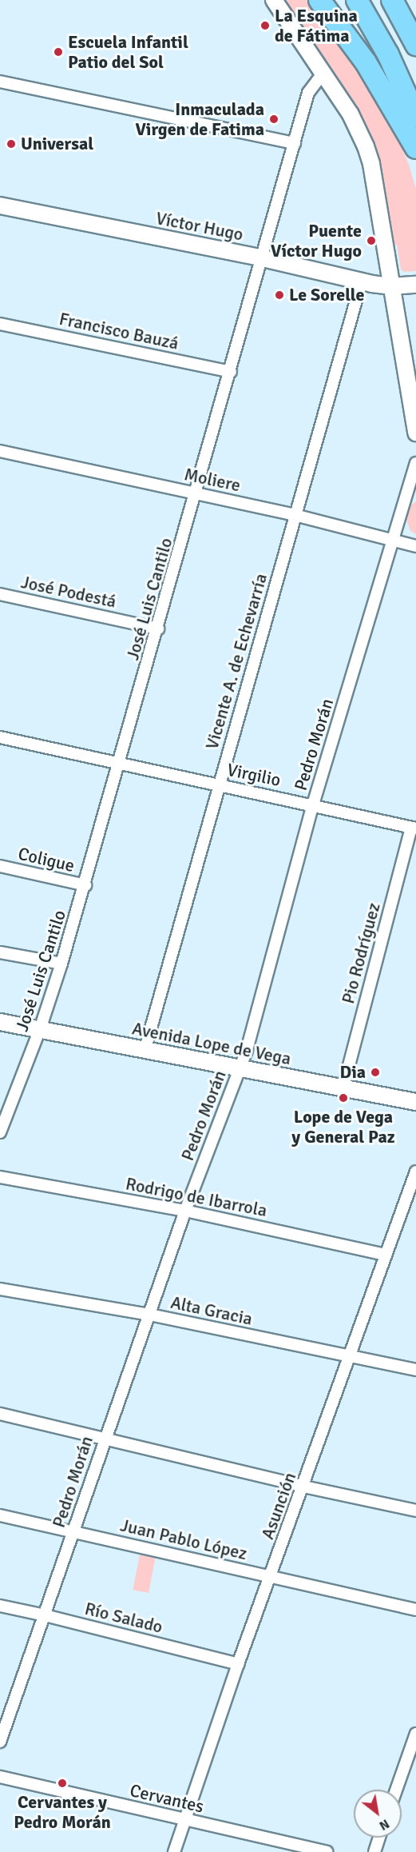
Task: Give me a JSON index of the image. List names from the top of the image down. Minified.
{"streets":{"street":["Víctor Hugo","Francisco Bauzá","Moliere","José Podestá","José Luis Cantilo","Vicente A. de Echevarría","Pedro Morán","Virgilio","Coligue","Pio Rodríguez","Avenida Lope de Vega","Rodrigo de Ibarrola","Alta Gracia","Asunción","Juan Pablo López","Río Salado","Cervantes"]},"crossings":[["Víctor Hugo","José Luis Cantilo"],["Víctor Hugo","Vicente A. de Echevarría"],["Francisco Bauzá","José Luis Cantilo"],["Moliere","José Luis Cantilo"],["Moliere","Vicente A. de Echevarría"],["Moliere","Pedro Morán"],["José Podestá","José Luis Cantilo"],["José Luis Cantilo","Virgilio"],["José Luis Cantilo","Coligue"],["José Luis Cantilo","Avenida Lope de Vega"],["Vicente A. de Echevarría","Virgilio"],["Vicente A. de Echevarría","Avenida Lope de Vega"],["Pedro Morán","Virgilio"],["Pedro Morán","Avenida Lope de Vega"],["Pedro Morán","Rodrigo de Ibarrola"],["Pedro Morán","Alta Gracia"],["Pedro Morán","Juan Pablo López"],["Pedro Morán","Río Salado"],["Virgilio","Pio Rodríguez"],["Pio Rodríguez","Avenida Lope de Vega"],["Rodrigo de Ibarrola","Asunción"],["Alta Gracia","Asunción"],["Asunción","Juan Pablo López"],["Asunción","Río Salado"],["Asunción","Cervantes"]],"places":["La Esquina de Fátima","Escuela Infantil Patio del Sol","Inmaculada Virgen de Fatima","Universal","Puente Víctor Hugo","Le Sorelle","Dia","Lope de Vega y General Paz","Cervantes y Pedro Morán"],"north":"bottom right"}
